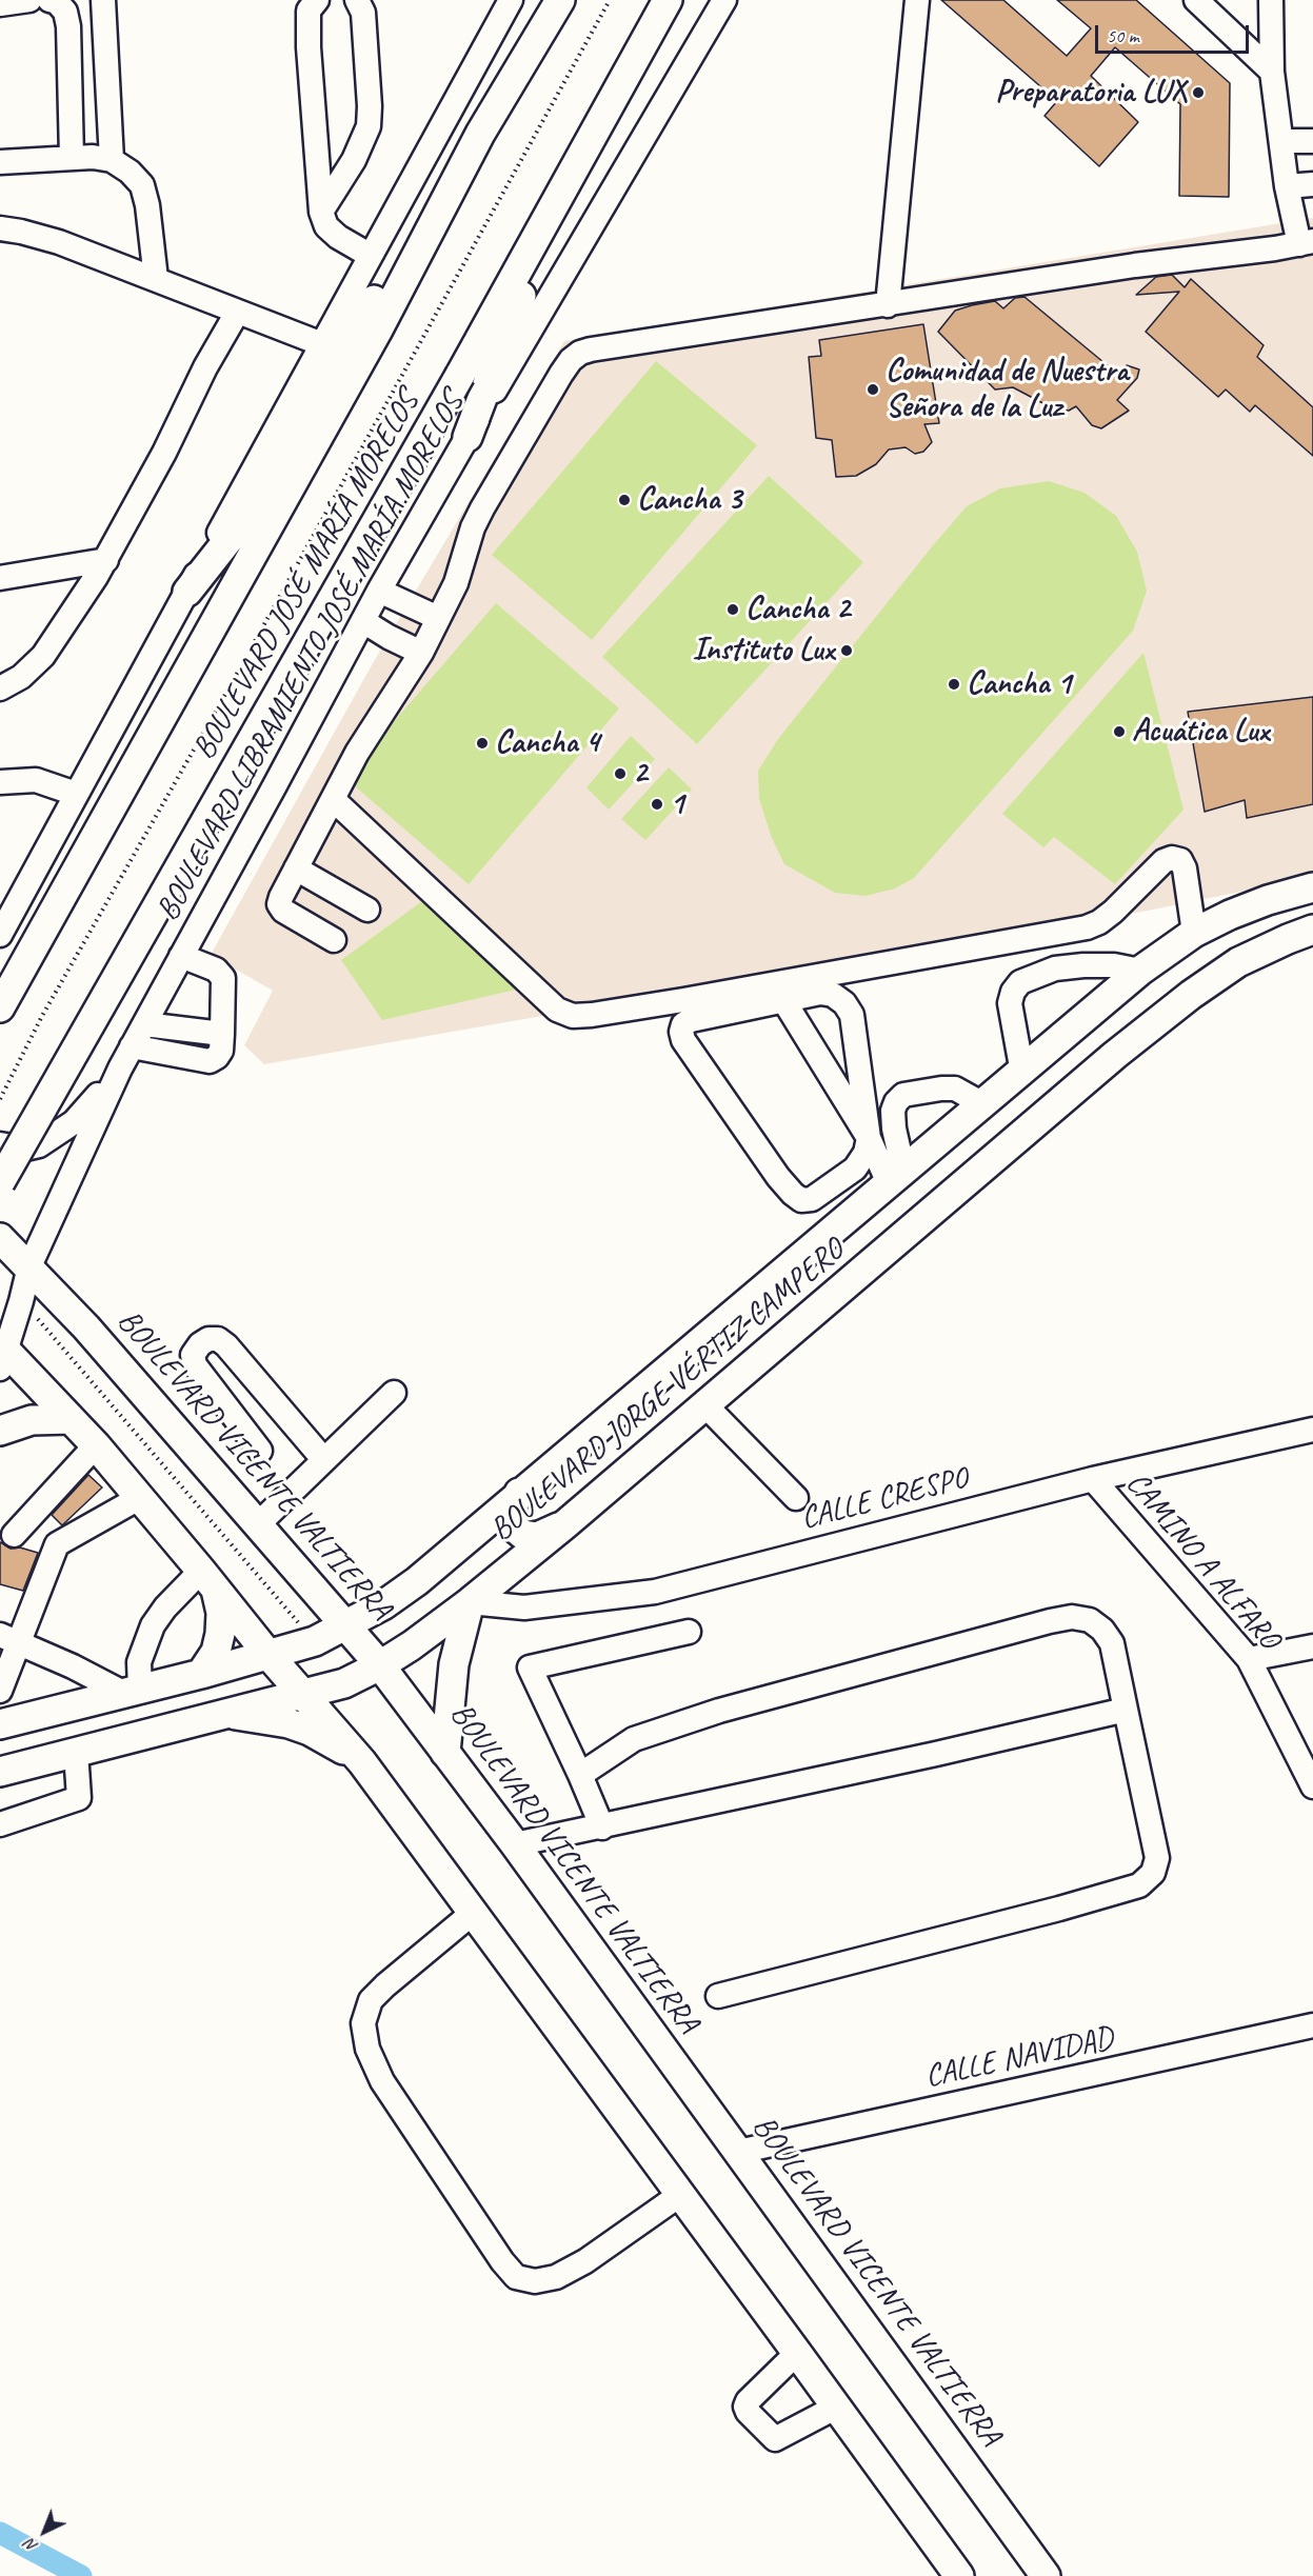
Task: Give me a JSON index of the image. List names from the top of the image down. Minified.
{"streets":{"main road":["BOULEVARD JOSÉ MARÍA MORELOS","BOULEVARD JORGE VÉRTIZ CAMPERO","BOULEVARD VICENTE VALTIERRA"],"street":["BOULEVARD LIBRAMIENTO JOSÉ MARÍA MORELOS","CALLE CRESPO","CAMINO A ALFARO","CALLE NAVIDAD"]},"crossings":[["BOULEVARD LIBRAMIENTO JOSÉ MARÍA MORELOS","BOULEVARD VICENTE VALTIERRA"],["BOULEVARD JORGE VÉRTIZ CAMPERO","BOULEVARD VICENTE VALTIERRA"],["BOULEVARD JORGE VÉRTIZ CAMPERO","CALLE CRESPO"],["BOULEVARD VICENTE VALTIERRA","CALLE NAVIDAD"],["CALLE CRESPO","CAMINO A ALFARO"]],"places":["Preparatoria LUX","Comunidad de Nuestra Señora de la Luz","Cancha 3","Cancha 2","Instituto Lux","Cancha 1","Acuática Lux","Cancha 4","2","1"],"scale_bar":"50 m","north":"bottom left"}
